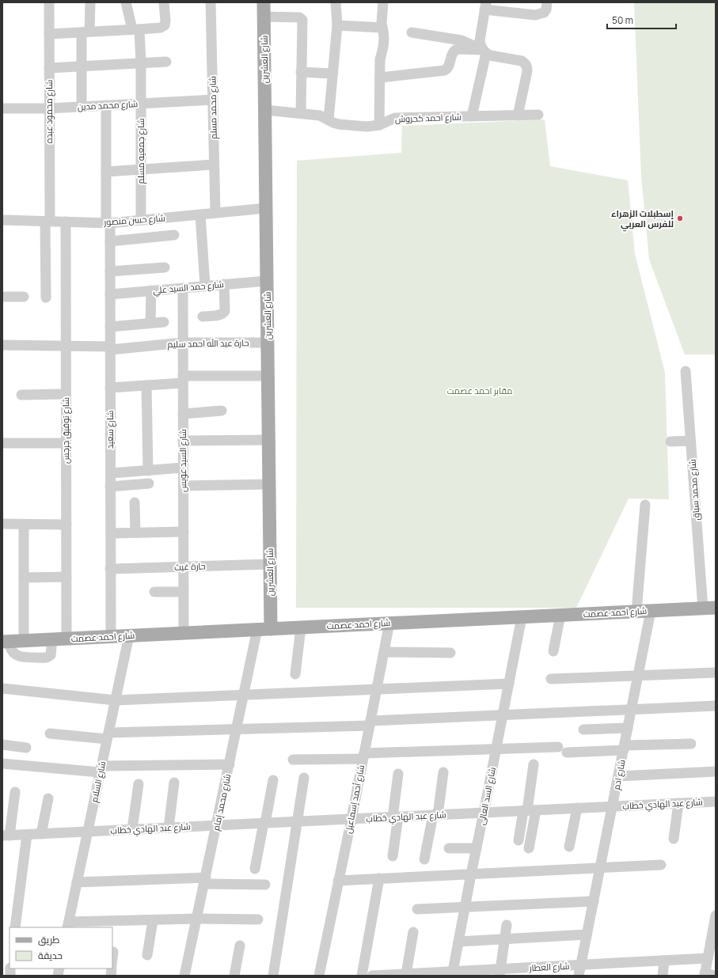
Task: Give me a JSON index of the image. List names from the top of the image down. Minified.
{"streets":{"main road":["شارع العشرين","شارع احمد عصمت"],"street":["شارع محمد مدين","شارع محمد مسلم","شارع محمود عبده","شارع احمد كحروش","شارع جمعيه مسلم","شارع حسن منصور","شارع حمد السيد علي","حارة عبد الله احمد سليم","شارع سعيد","شارع توفيق جرجس","شارع السيد عويس","شارع محمد سباق","حارة غيث","شارع ادم","شارع السلام","شارع السد العالى","شارع أحمد إسماعيل","شارع محمد إمام","شارع عبد الهادي خطاب","شارع العطار"]},"crossings":[["شارع العشرين","شارع احمد كحروش"],["شارع العشرين","شارع حسن منصور"],["شارع العشرين","شارع حمد السيد علي"],["شارع العشرين","حارة عبد الله احمد سليم"],["شارع العشرين","حارة غيث"],["شارع العشرين","شارع احمد عصمت"],["شارع محمد مدين","شارع محمد مسلم"],["شارع محمد مدين","شارع محمود عبده"],["شارع محمد مدين","شارع جمعيه مسلم"],["شارع محمد مدين","شارع سعيد"],["شارع محمد مسلم","شارع حسن منصور"],["شارع محمود عبده","شارع حسن منصور"],["شارع جمعيه مسلم","شارع حسن منصور"],["شارع حسن منصور","شارع سعيد"],["شارع حسن منصور","شارع توفيق جرجس"],["شارع حمد السيد علي","شارع سعيد"],["شارع حمد السيد علي","شارع السيد عويس"],["حارة عبد الله احمد سليم","شارع سعيد"],["حارة عبد الله احمد سليم","شارع توفيق جرجس"],["حارة عبد الله احمد سليم","شارع السيد عويس"],["شارع سعيد","حارة غيث"],["شارع سعيد","شارع احمد عصمت"],["شارع توفيق جرجس","شارع احمد عصمت"],["شارع السيد عويس","حارة غيث"],["شارع السيد عويس","شارع احمد عصمت"],["شارع محمد سباق","شارع احمد عصمت"],["شارع احمد عصمت","شارع ادم"],["شارع احمد عصمت","شارع السلام"],["شارع احمد عصمت","شارع السد العالى"],["شارع احمد عصمت","شارع أحمد إسماعيل"],["شارع احمد عصمت","شارع محمد إمام"],["شارع ادم","شارع عبد الهادي خطاب"],["شارع ادم","شارع العطار"],["شارع السلام","شارع عبد الهادي خطاب"],["شارع السد العالى","شارع عبد الهادي خطاب"],["شارع السد العالى","شارع العطار"],["شارع أحمد إسماعيل","شارع عبد الهادي خطاب"],["شارع محمد إمام","شارع عبد الهادي خطاب"]],"parks":["مقابر احمد عصمت"],"places":["إسطبلات الزهراء للفرس العربي"],"legend":["طريق","حديقة"],"scale_bar":"50 m"}
